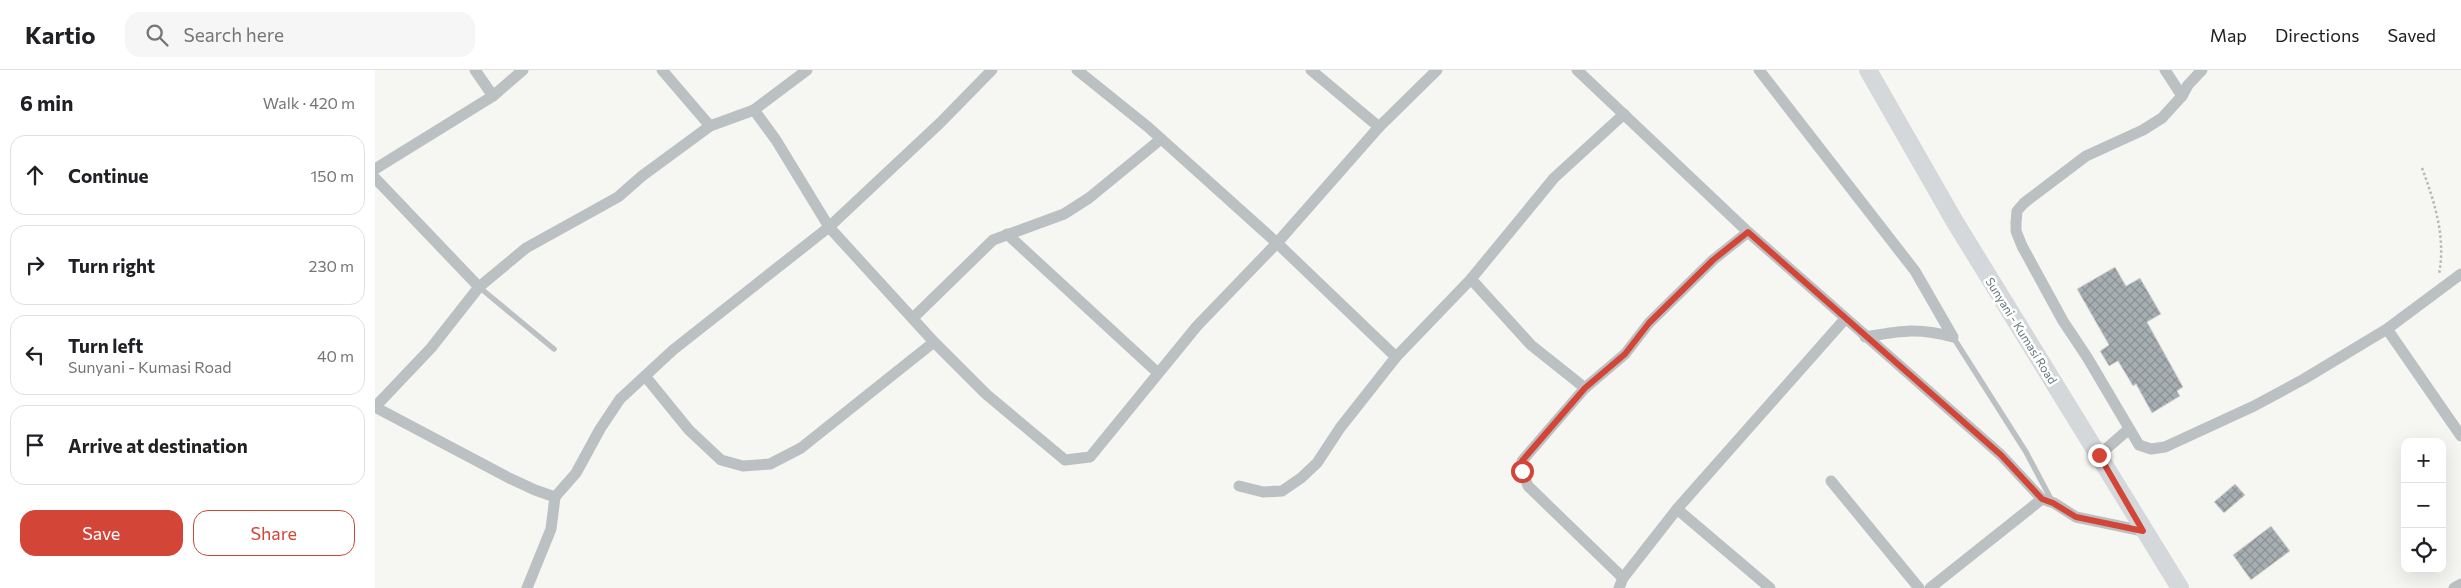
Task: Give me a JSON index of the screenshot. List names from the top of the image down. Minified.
{"streets":{"main road":["Sunyani - Kumasi Road"]},"page":{"header":"Kartio","search":"Search here","nav":["Map","Directions","Saved"],"heading":["6 min","Walk · 420 m"],"list":[["Continue","150 m"],["Turn right","230 m"],["Turn left","Sunyani - Kumasi Road","40 m"],"Arrive at destination"],"map_buttons":["+","−"],"buttons":["Save","Share"]}}
